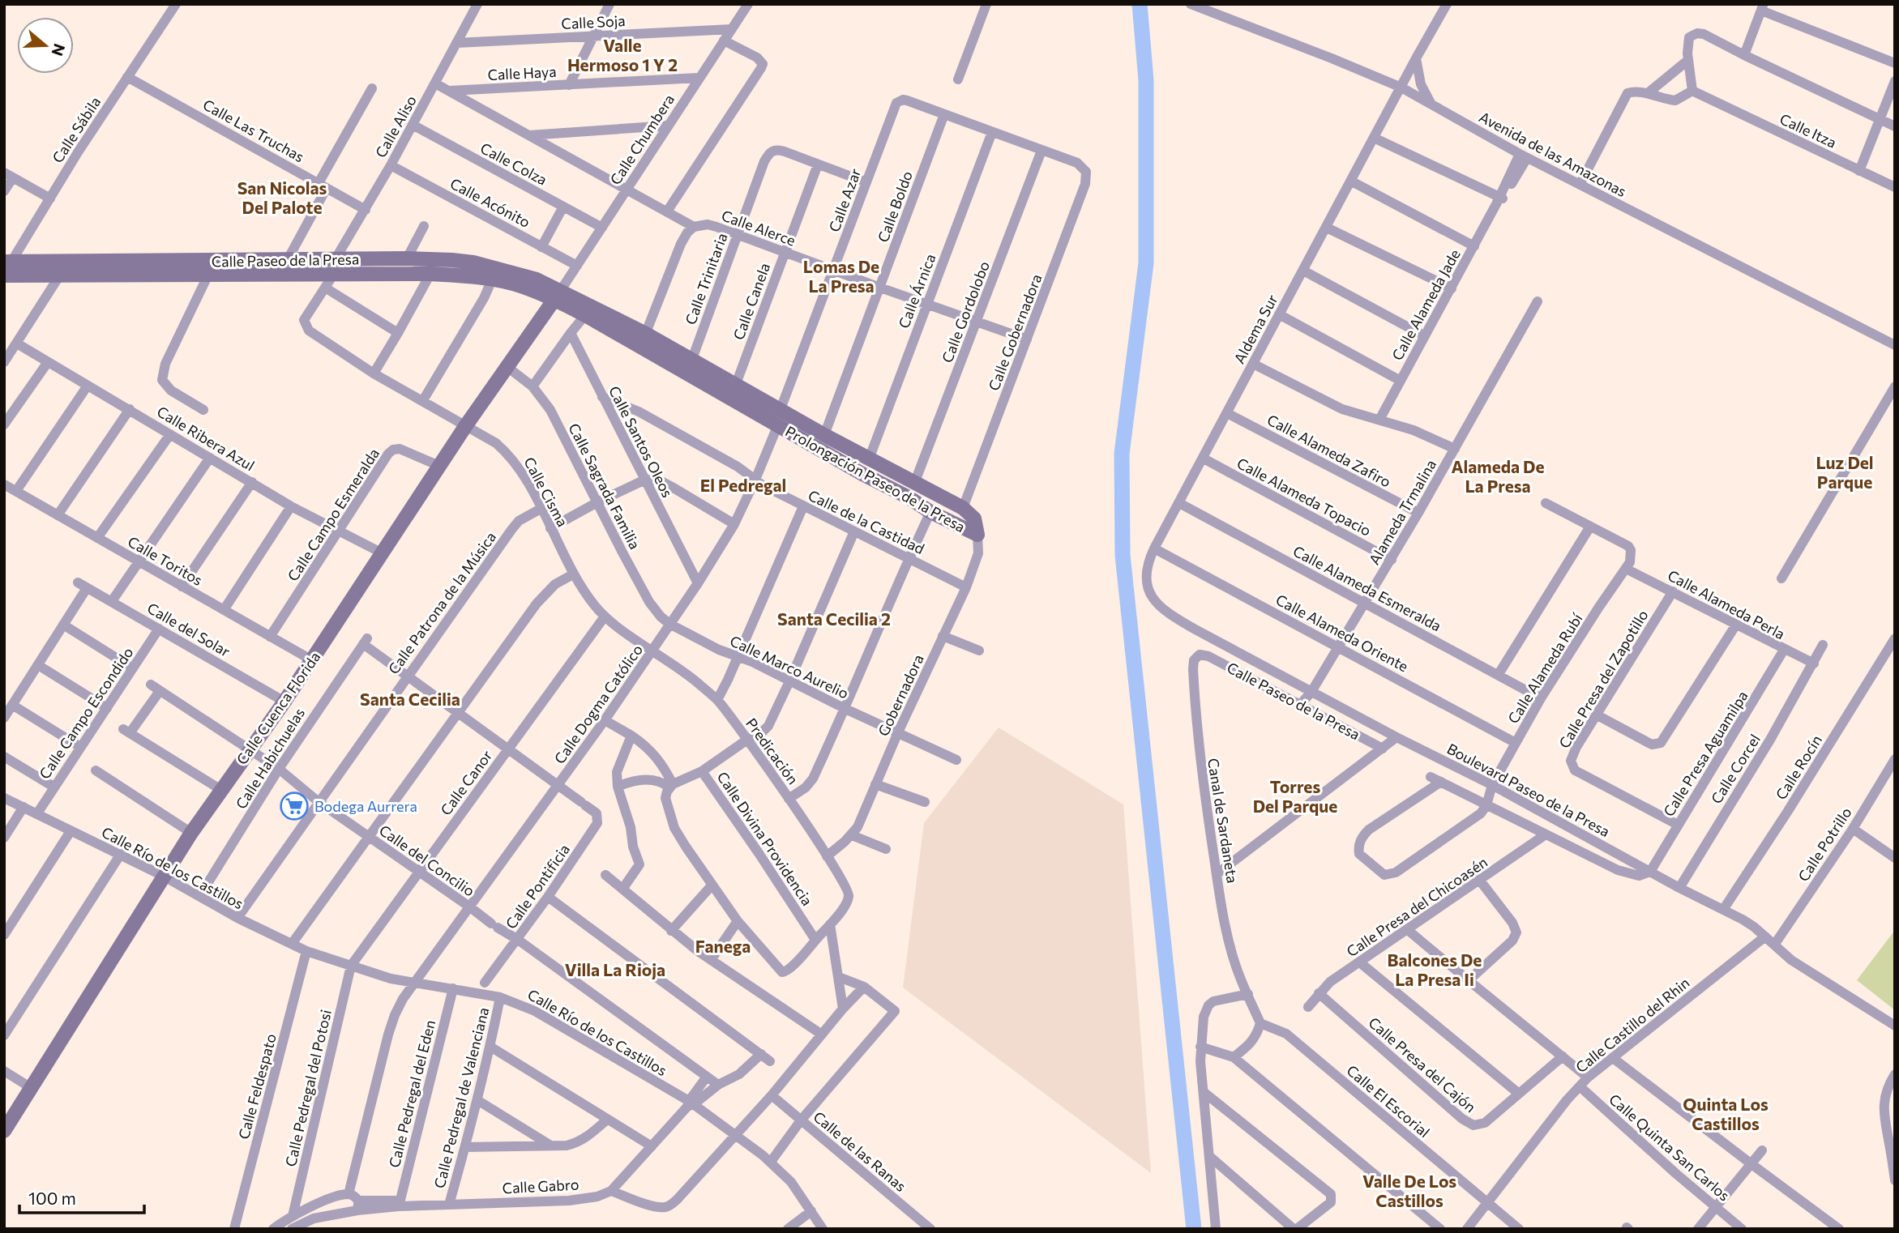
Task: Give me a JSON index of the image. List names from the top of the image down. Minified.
{"streets":{"street":["Calle Soja","Calle Haya","Calle Aliso","Calle Sábila","Calle Las Truchas","Calle Itza","Calle Chumbera","Avenida de las Amazonas","Calle Colza","Calle Azar","Calle Acónito","Calle Boldo","Calle Alerce","Calle Paseo de la Presa","Calle Trinitaria","Calle Árnica","Calle Canela","Calle Alameda Jade","Calle Gordolobo","Aldema Sur","Calle Gobernadora","Calle Ribera Azul","Calle Santos Oleos","Calle Alameda Zafiro","Prolongación Paseo de la Presa","Calle Sagrada Familia","Calle Cisma","Calle Alameda Topacio","Alameda Trmalina","Calle Campo Esmeralda","Calle de la Castidad","Calle Toritos","Calle Alameda Esmeralda","Calle Patrona de la Música","Calle Alameda Perla","Calle del Solar","Calle Alameda Oriente","Calle Marco Aurelio","Calle Alameda Rubí","Calle Presa del Zapotillo","Gobernadora","Calle Dogma Católico","Calle Cuenca Florida","Calle Campo Escondido","Predicación","Calle Presa Aguamilpa","Calle Habichuelas","Calle Rocín","Calle Corcel","Calle Canor","Boulevard Paseo de la Presa","Canal de Sardaneta","Calle Divina Providencia","Calle Potrillo","Calle del Concilio","Calle Río de los Castillos","Calle Pontificia","Calle Presa del Chicoasén","Calle Castillo del Rhin","Calle Presa del Cajón","Calle Feldespato","Calle Pedregal del Potosi","Calle Pedregal del Eden","Calle Pedregal de Valenciana","Calle El Escorial","Calle Quinta San Carlos","Calle de las Ranas","Calle Gabro"]},"crossings":[["Calle Soja","Calle Aliso"],["Calle Soja","Calle Chumbera"],["Calle Haya","Calle Chumbera"],["Calle Haya","Calle Alerce"],["Calle Aliso","Calle Las Truchas"],["Calle Aliso","Calle Colza"],["Calle Aliso","Calle Acónito"],["Calle Aliso","Calle Alerce"],["Calle Aliso","Calle Paseo de la Presa"],["Calle Aliso","Calle Cisma"],["Calle Sábila","Calle Las Truchas"],["Calle Sábila","Calle Paseo de la Presa"],["Calle Chumbera","Calle Colza"],["Calle Chumbera","Calle Acónito"],["Calle Chumbera","Calle Alerce"],["Calle Chumbera","Calle Paseo de la Presa"],["Calle Chumbera","Prolongación Paseo de la Presa"],["Calle Chumbera","Calle Cuenca Florida"],["Avenida de las Amazonas","Calle Alameda Jade"],["Avenida de las Amazonas","Aldema Sur"],["Calle Azar","Calle Boldo"],["Calle Azar","Calle Alerce"],["Calle Azar","Prolongación Paseo de la Presa"],["Calle Boldo","Calle Alerce"],["Calle Boldo","Prolongación Paseo de la Presa"],["Calle Alerce","Calle Trinitaria"],["Calle Alerce","Calle Árnica"],["Calle Alerce","Calle Canela"],["Calle Alerce","Calle Gordolobo"],["Calle Alerce","Calle Gobernadora"],["Calle Paseo de la Presa","Prolongación Paseo de la Presa"],["Calle Paseo de la Presa","Alameda Trmalina"],["Calle Paseo de la Presa","Calle Cuenca Florida"],["Calle Paseo de la Presa","Canal de Sardaneta"],["Calle Trinitaria","Calle Canela"],["Calle Trinitaria","Prolongación Paseo de la Presa"],["Calle Árnica","Prolongación Paseo de la Presa"],["Calle Canela","Prolongación Paseo de la Presa"],["Calle Gordolobo","Calle Gobernadora"],["Calle Gordolobo","Prolongación Paseo de la Presa"],["Aldema Sur","Calle Alameda Zafiro"],["Aldema Sur","Calle Alameda Topacio"],["Aldema Sur","Calle Alameda Esmeralda"],["Aldema Sur","Calle Alameda Oriente"],["Aldema Sur","Boulevard Paseo de la Presa"],["Calle Gobernadora","Prolongación Paseo de la Presa"],["Calle Ribera Azul","Calle Campo Esmeralda"],["Calle Ribera Azul","Calle Cuenca Florida"],["Calle Santos Oleos","Calle de la Castidad"],["Calle Santos Oleos","Calle Dogma Católico"],["Calle Alameda Zafiro","Alameda Trmalina"],["Prolongación Paseo de la Presa","Gobernadora"],["Prolongación Paseo de la Presa","Calle Dogma Católico"],["Prolongación Paseo de la Presa","Calle Cuenca Florida"],["Calle Sagrada Familia","Calle Marco Aurelio"],["Calle Sagrada Familia","Calle Dogma Católico"],["Calle Sagrada Familia","Calle Cuenca Florida"],["Calle Cisma","Calle Patrona de la Música"],["Calle Cisma","Calle Dogma Católico"],["Calle Cisma","Calle Cuenca Florida"],["Calle Cisma","Predicación"],["Calle Cisma","Calle Canor"],["Calle Alameda Topacio","Alameda Trmalina"],["Alameda Trmalina","Calle Alameda Esmeralda"],["Alameda Trmalina","Calle Alameda Oriente"],["Alameda Trmalina","Boulevard Paseo de la Presa"],["Calle Campo Esmeralda","Calle Toritos"],["Calle Campo Esmeralda","Calle Cuenca Florida"],["Calle de la Castidad","Gobernadora"],["Calle de la Castidad","Calle Dogma Católico"],["Calle de la Castidad","Calle Divina Providencia"],["Calle Toritos","Calle Cuenca Florida"],["Calle Alameda Esmeralda","Calle Alameda Rubí"],["Calle Patrona de la Música","Calle del Concilio"],["Calle Patrona de la Música","Calle Río de los Castillos"],["Calle Patrona de la Música","Calle Pontificia"],["Calle Alameda Perla","Calle Alameda Rubí"],["Calle Alameda Perla","Calle Presa del Zapotillo"],["Calle Alameda Perla","Calle Presa Aguamilpa"],["Calle Alameda Perla","Calle Corcel"],["Calle del Solar","Calle Cuenca Florida"],["Calle del Solar","Calle Campo Escondido"],["Calle Alameda Oriente","Calle Alameda Rubí"],["Calle Marco Aurelio","Gobernadora"],["Calle Marco Aurelio","Calle Dogma Católico"],["Calle Marco Aurelio","Calle Divina Providencia"],["Calle Alameda Rubí","Boulevard Paseo de la Presa"],["Calle Presa del Zapotillo","Calle Presa Aguamilpa"],["Gobernadora","Predicación"],["Calle Dogma Católico","Predicación"],["Calle Dogma Católico","Calle del Concilio"],["Calle Dogma Católico","Calle Río de los Castillos"],["Calle Dogma Católico","Calle Pontificia"],["Calle Cuenca Florida","Calle del Concilio"],["Calle Cuenca Florida","Calle Río de los Castillos"],["Calle Campo Escondido","Calle Río de los Castillos"],["Predicación","Calle Divina Providencia"],["Calle Presa Aguamilpa","Boulevard Paseo de la Presa"],["Calle Habichuelas","Calle del Concilio"],["Calle Habichuelas","Calle Río de los Castillos"],["Calle Habichuelas","Calle Pontificia"],["Calle Rocín","Boulevard Paseo de la Presa"],["Calle Corcel","Boulevard Paseo de la Presa"],["Calle Canor","Calle del Concilio"],["Calle Canor","Calle Río de los Castillos"],["Calle Canor","Calle Pontificia"],["Calle Canor","Calle Pedregal del Potosi"],["Boulevard Paseo de la Presa","Calle Potrillo"],["Boulevard Paseo de la Presa","Calle Castillo del Rhin"],["Canal de Sardaneta","Calle El Escorial"],["Calle del Concilio","Calle Pontificia"],["Calle Río de los Castillos","Calle Feldespato"],["Calle Río de los Castillos","Calle Pedregal del Potosi"],["Calle Río de los Castillos","Calle Pedregal del Eden"],["Calle Río de los Castillos","Calle Pedregal de Valenciana"],["Calle Presa del Chicoasén","Calle Presa del Cajón"],["Calle Castillo del Rhin","Calle El Escorial"],["Calle Castillo del Rhin","Calle Quinta San Carlos"],["Calle Pedregal del Eden","Calle Gabro"],["Calle Pedregal de Valenciana","Calle Gabro"]],"districts":["Valle Hermoso 1 Y 2","San Nicolas Del Palote","Lomas De La Presa","Luz Del Parque","Alameda De La Presa","El Pedregal","Santa Cecilia 2","Santa Cecilia","Torres Del Parque","Fanega","Balcones De La Presa Ii","Villa La Rioja","Quinta Los Castillos","Valle De Los Castillos"],"places":{"supermarket":["Bodega Aurrera"]},"scale_bar":"100 m","north":"right"}
